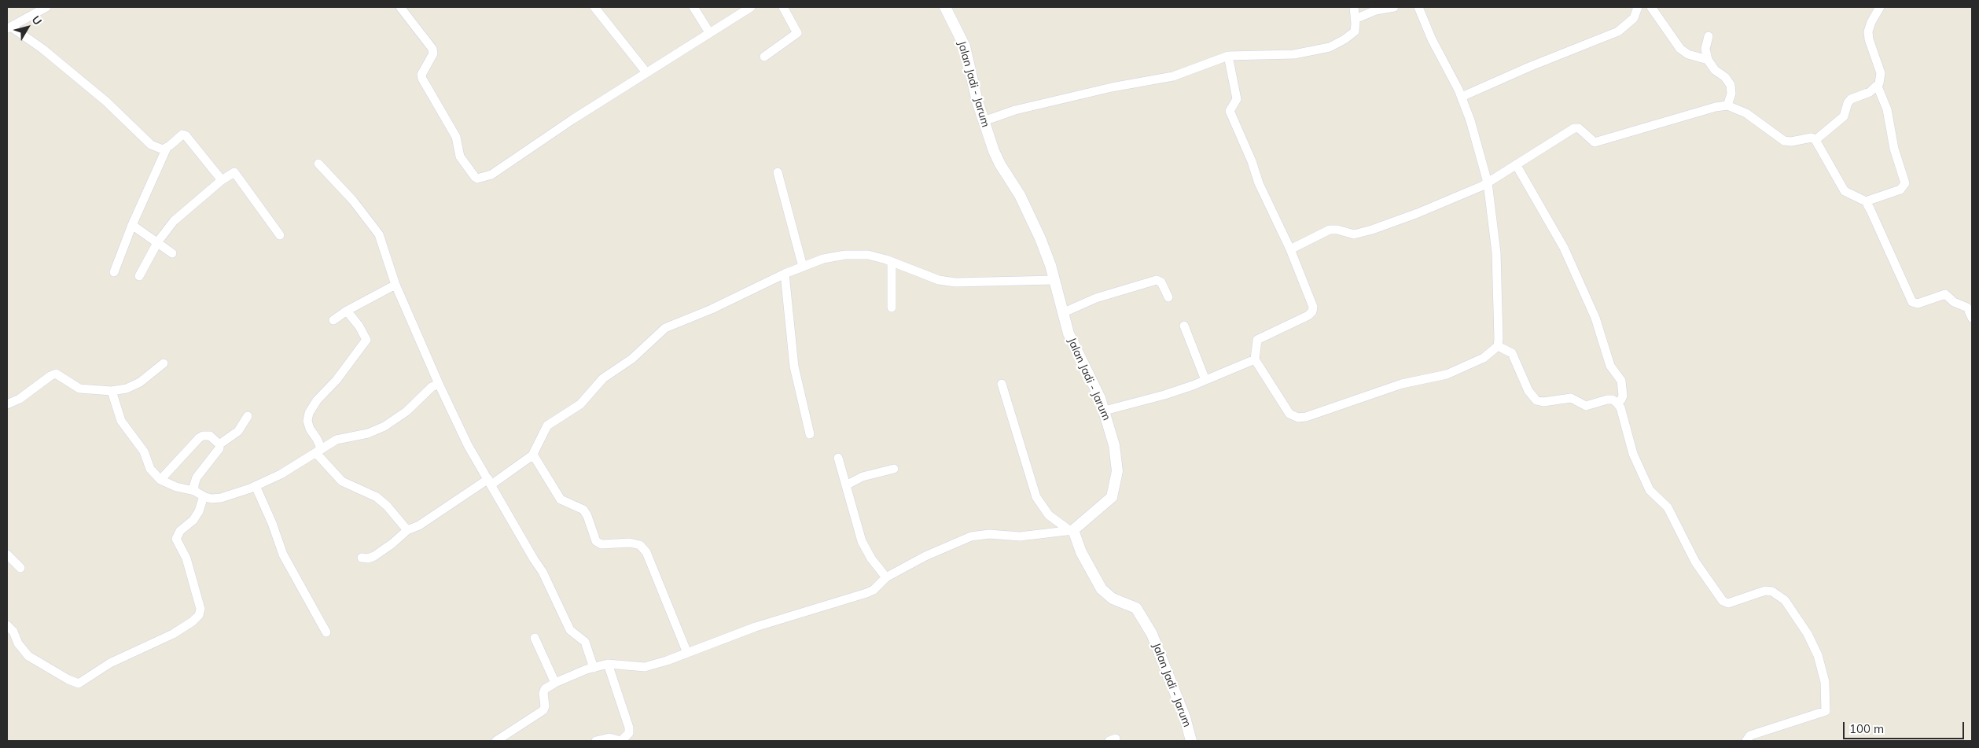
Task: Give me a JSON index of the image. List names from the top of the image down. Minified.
{"streets":{"street":["Jalan Jadi - Jarum"]},"scale_bar":"100 m","north":"top right"}
